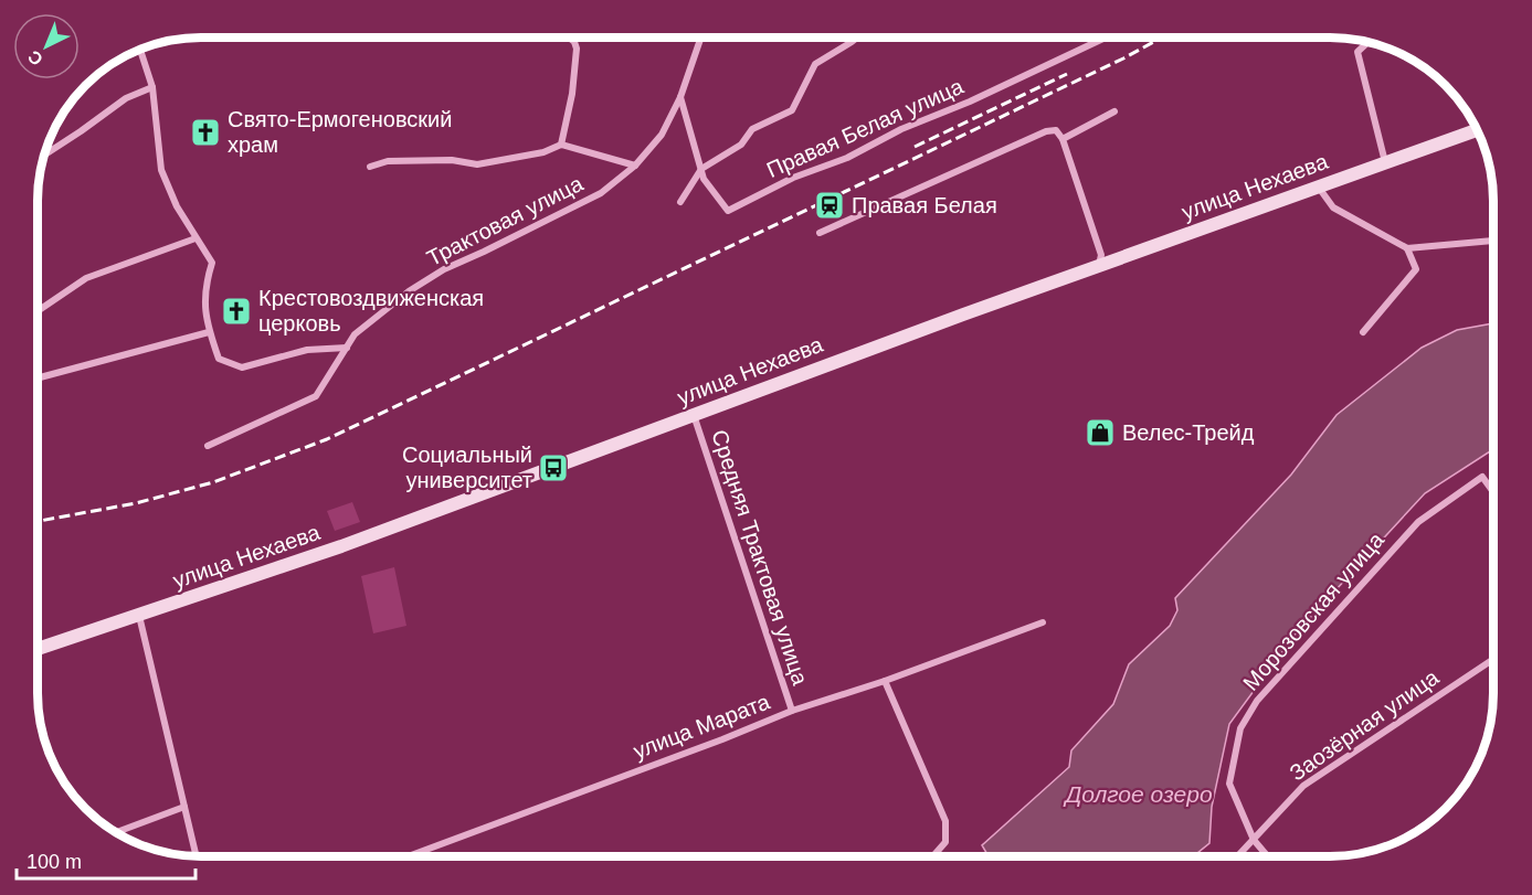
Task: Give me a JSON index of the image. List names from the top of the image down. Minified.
{"streets":{"street":["Правая Белая улица","улица Нехаева","Трактовая улица","Средняя Трактовая улица","Морозовская улица","Заозёрная улица","улица Марата"]},"crossings":[["Правая Белая улица","Трактовая улица"],["улица Нехаева","Средняя Трактовая улица"],["Средняя Трактовая улица","улица Марата"],["Морозовская улица","Заозёрная улица"]],"water":["Долгое озеро"],"places":{"church":["Свято-Ермогеновский храм","Крестовоздвиженская церковь"],"station":["Правая Белая"],"shop":["Велес-Трейд"],"bus stop":["Социальный университет"]},"scale_bar":"100 m","north":"bottom left"}
